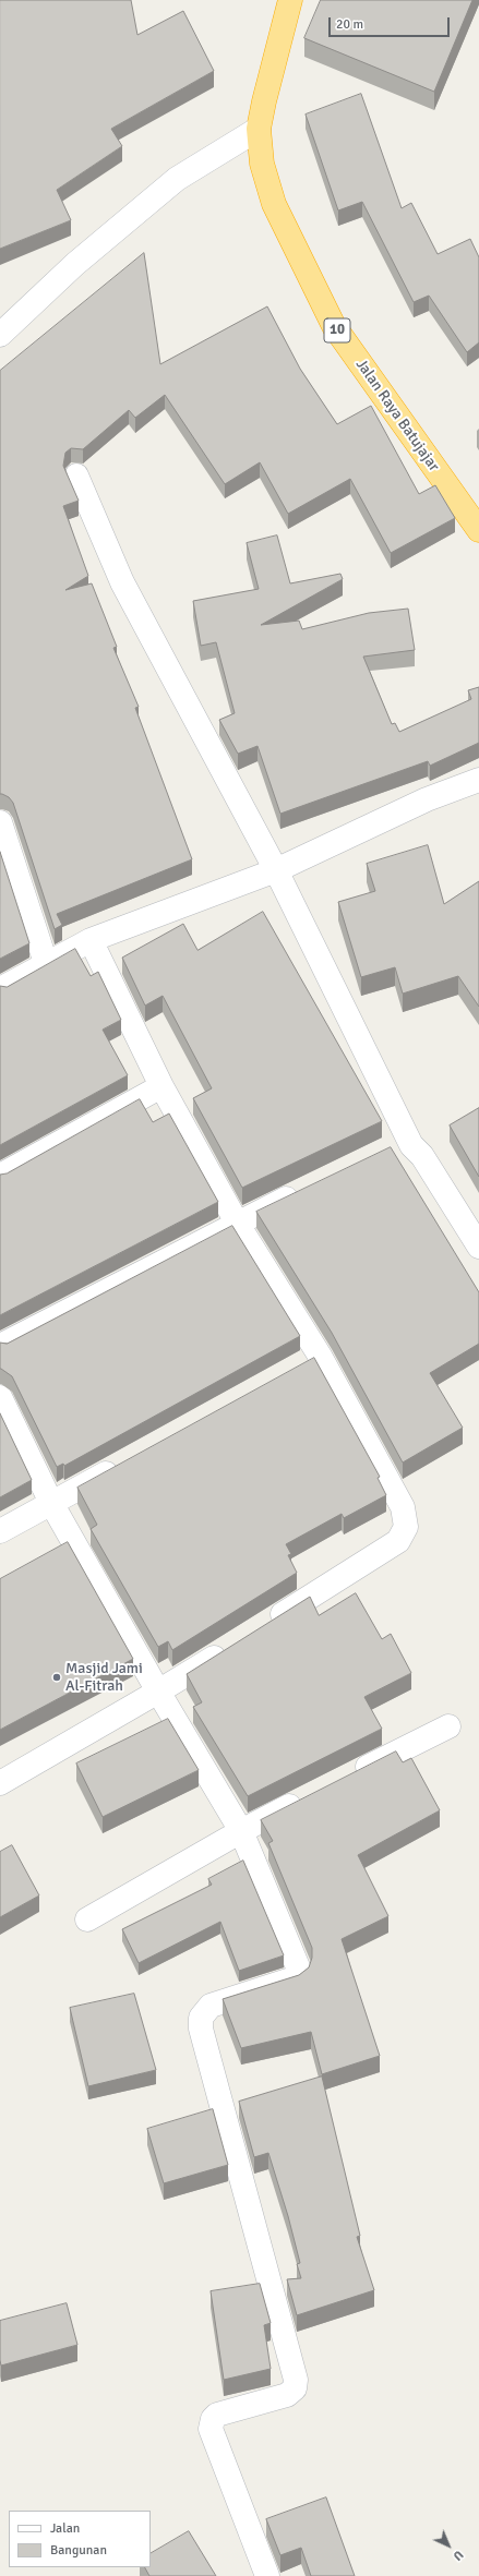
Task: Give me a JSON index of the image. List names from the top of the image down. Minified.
{"streets":{"highway":["10","Jalan Raya Batujajar"]},"places":["Masjid Jami Al-Fitrah"],"legend":["Jalan","Bangunan"],"scale_bar":"20 m","north":"bottom right"}
